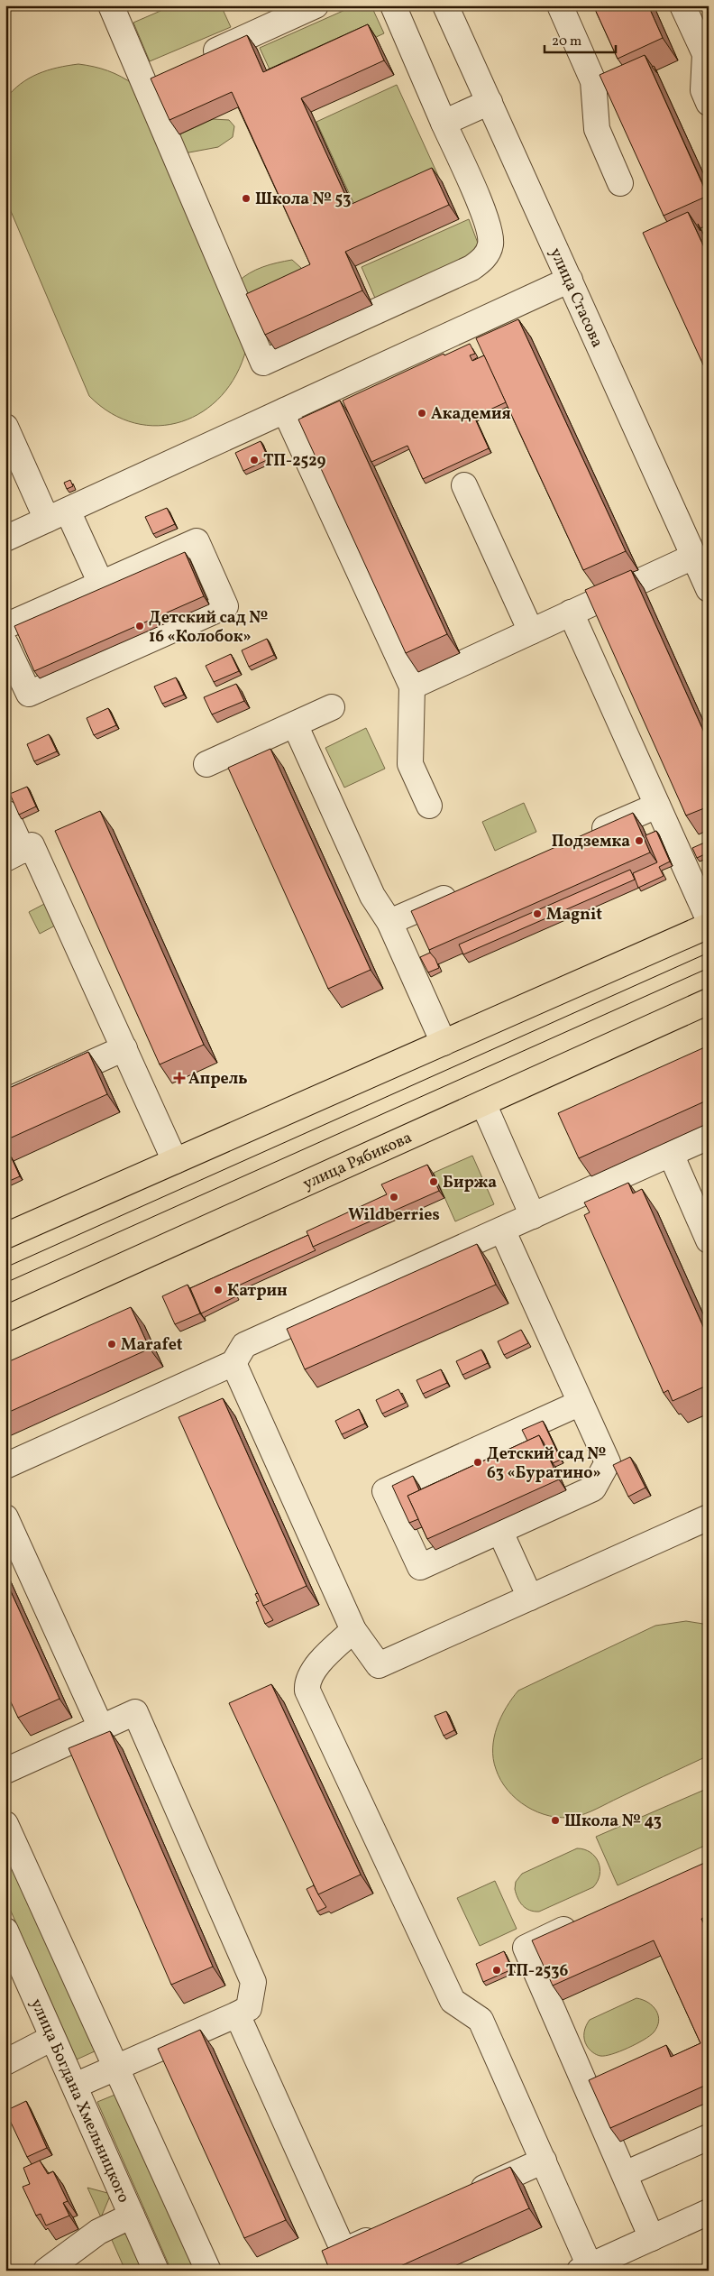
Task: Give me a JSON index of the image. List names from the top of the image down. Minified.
{"streets":{"main road":["улица Рябикова"],"street":["улица Стасова","улица Богдана Хмельницкого"]},"places":{"other":["Школа № 53","Академия","ТП-2529","Детский сад № 16 «Колобок»","Подземка","Magnit","Биржа","Wildberries","Катрин","Marafet","Детский сад № 63 «Буратино»","Школа № 43","ТП-2536"],"health":["Апрель"]},"scale_bar":"20 m"}
